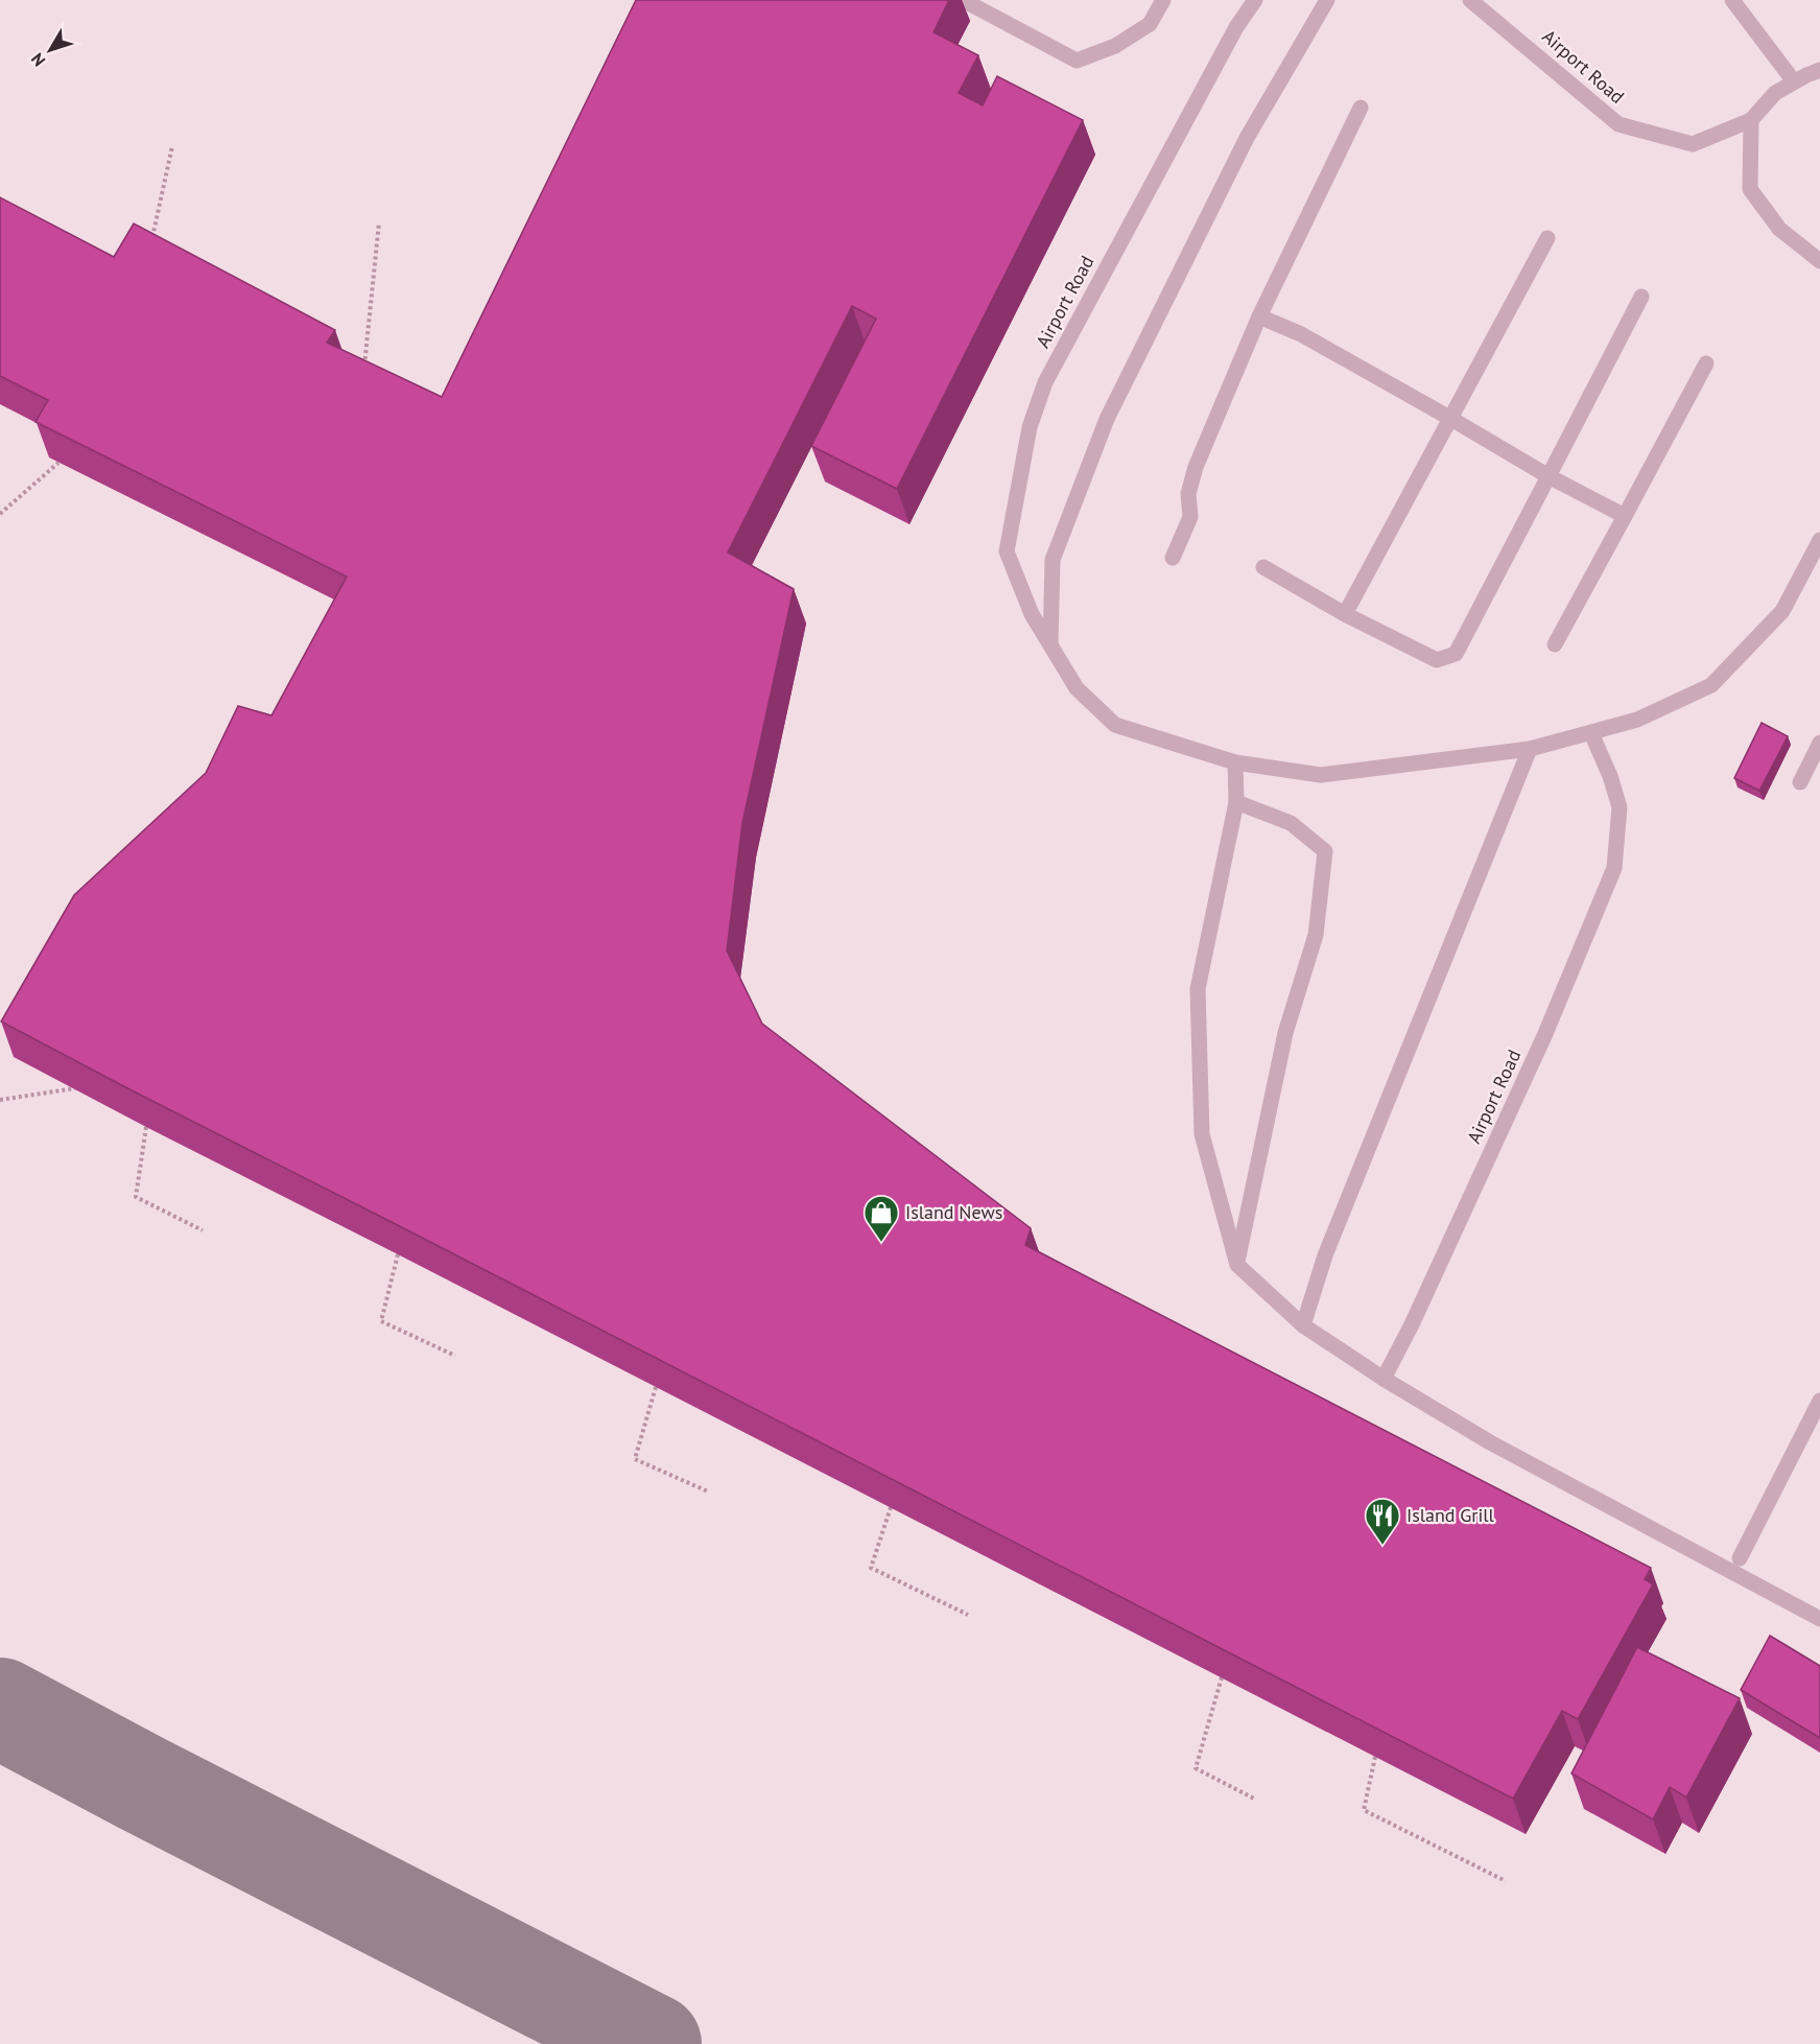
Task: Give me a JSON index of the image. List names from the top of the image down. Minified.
{"streets":{"street":["Airport Road"]},"places":{"shop":["Island News"],"restaurant":["Island Grill"]},"north":"bottom left"}
